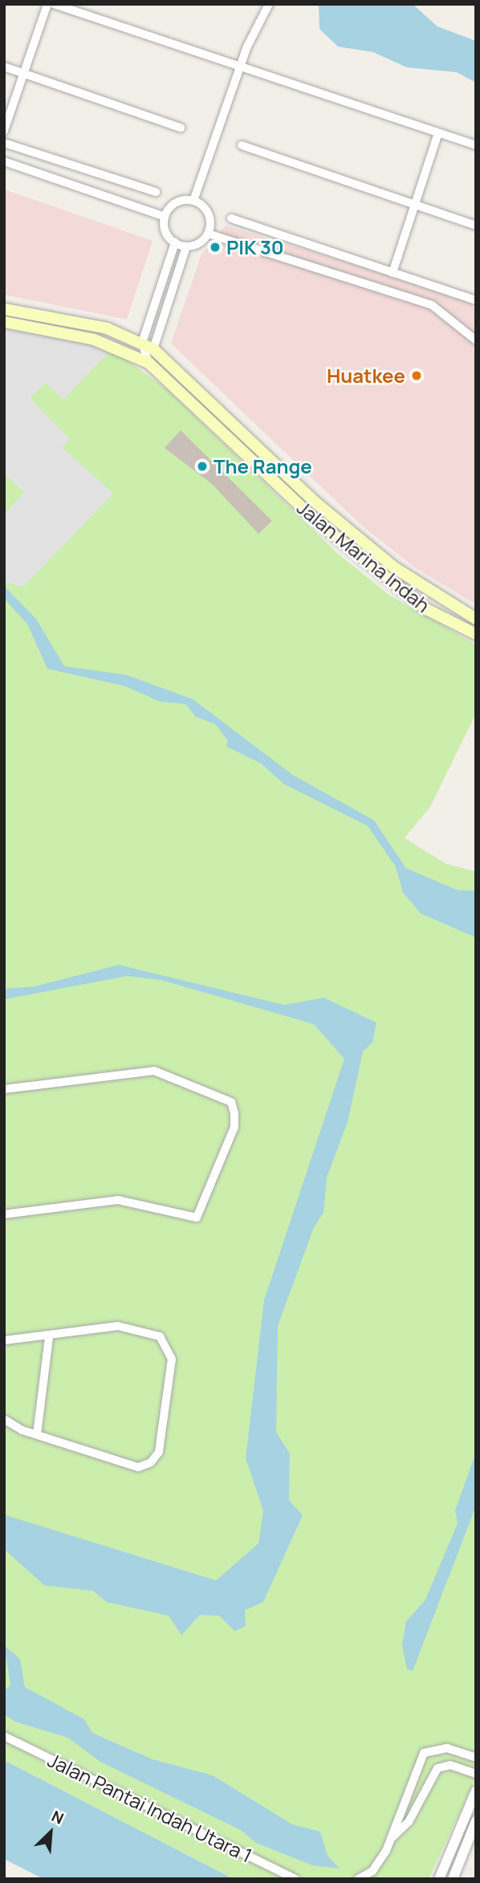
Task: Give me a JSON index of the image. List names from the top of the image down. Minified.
{"streets":{"main road":["Jalan Marina Indah"],"street":["Jalan Pantai Indah Utara 1"]},"places":["PIK 30","Huatkee","The Range"],"north":"top right"}
